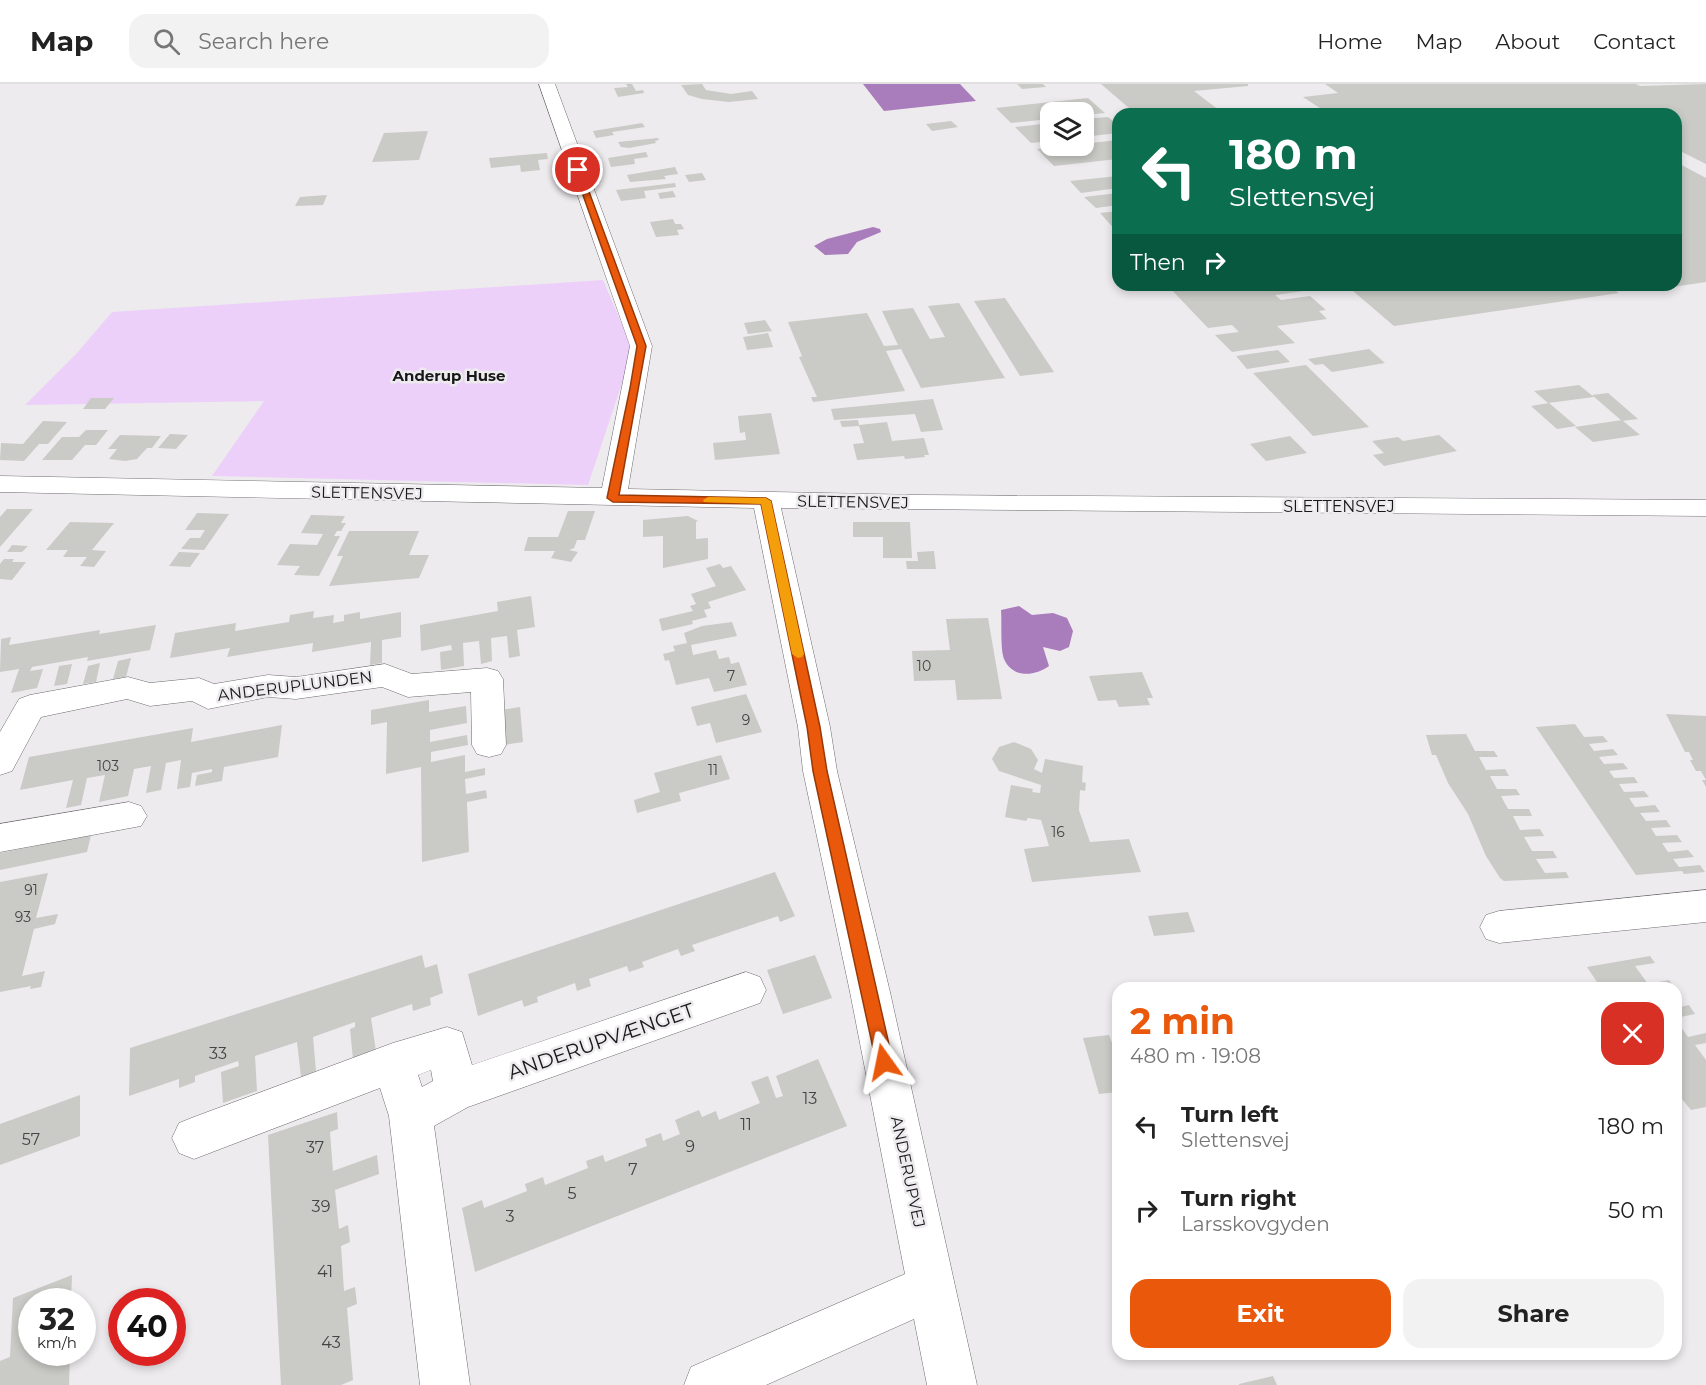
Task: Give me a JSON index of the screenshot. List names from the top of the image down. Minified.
{"streets":{"street":["SLETTENSVEJ","ANDERUPLUNDEN","ANDERUPVÆNGET","ANDERUPVEJ"]},"crossings":[["SLETTENSVEJ","ANDERUPVEJ"]],"districts":["Anderup Huse"],"house_numbers":["10","7","9","103","11","16","91","93","33","13","11","57","9","37","7","5","39","3","41","43"],"page":{"header":"Map","search":"Search here","nav":["Home","Map","About","Contact"],"turn":["180 m","Slettensvej"],"then":"Then","heading":["2 min","480 m · 19:08"],"list":[{"name":"Turn left","note":"Slettensvej","value":"180 m"},{"name":"Turn right","note":"Larsskovgyden","value":"50 m"}],"buttons":["Exit","Share"],"speed":"32 km/h","limit":"40"}}
